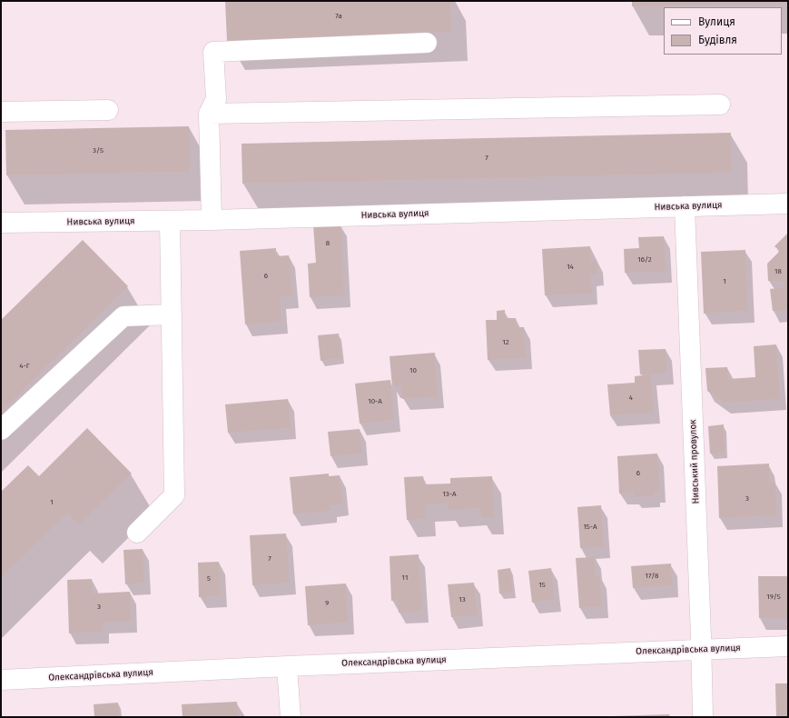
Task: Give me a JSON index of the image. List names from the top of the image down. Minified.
{"streets":{"street":["Нивська вулиця","Нивський провулок","Олександрівська вулиця"]},"crossings":[["Нивська вулиця","Нивський провулок"],["Нивський провулок","Олександрівська вулиця"]],"house_numbers":["7а","3/5","7","8","16/2","14","18","6","1","12","4-Г","10","4","10-А","6","13-А","3","1","15-А","7","17/8","11","5","15","19/5","13","9","3"],"legend":["Вулиця","Будівля"]}
